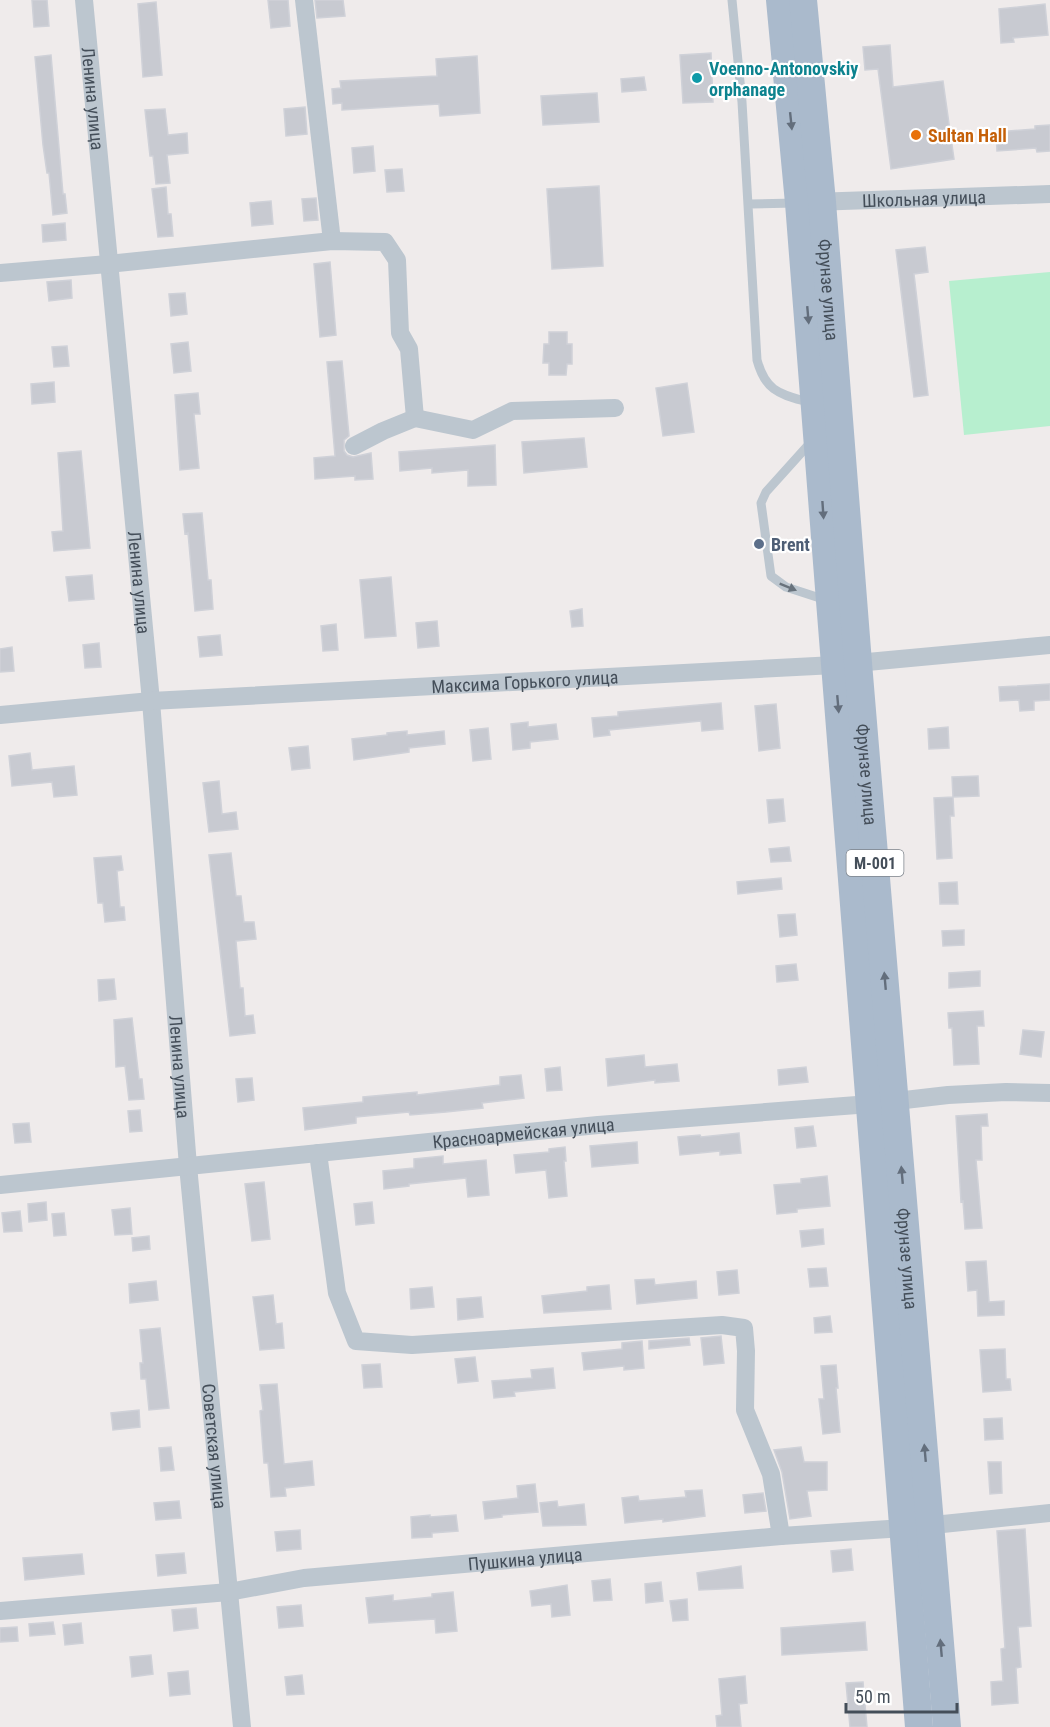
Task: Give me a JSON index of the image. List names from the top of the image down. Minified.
{"streets":{"main road":["Фрунзе улица","M-001"],"street":["Ленина улица","Школьная улица","Максима Горького улица","Красноармейская улица","Советская улица","Пушкина улица"]},"crossings":[["Ленина улица","Максима Горького улица"],["Ленина улица","Красноармейская улица"],["Ленина улица","Советская улица"],["Школьная улица","Фрунзе улица"],["Фрунзе улица","Максима Горького улица"],["Фрунзе улица","Красноармейская улица"],["Фрунзе улица","Пушкина улица"],["Красноармейская улица","Советская улица"],["Советская улица","Пушкина улица"]],"places":["Voenno-Antonovskiy orphanage","Sultan Hall","Brent"],"scale_bar":"50 m"}
